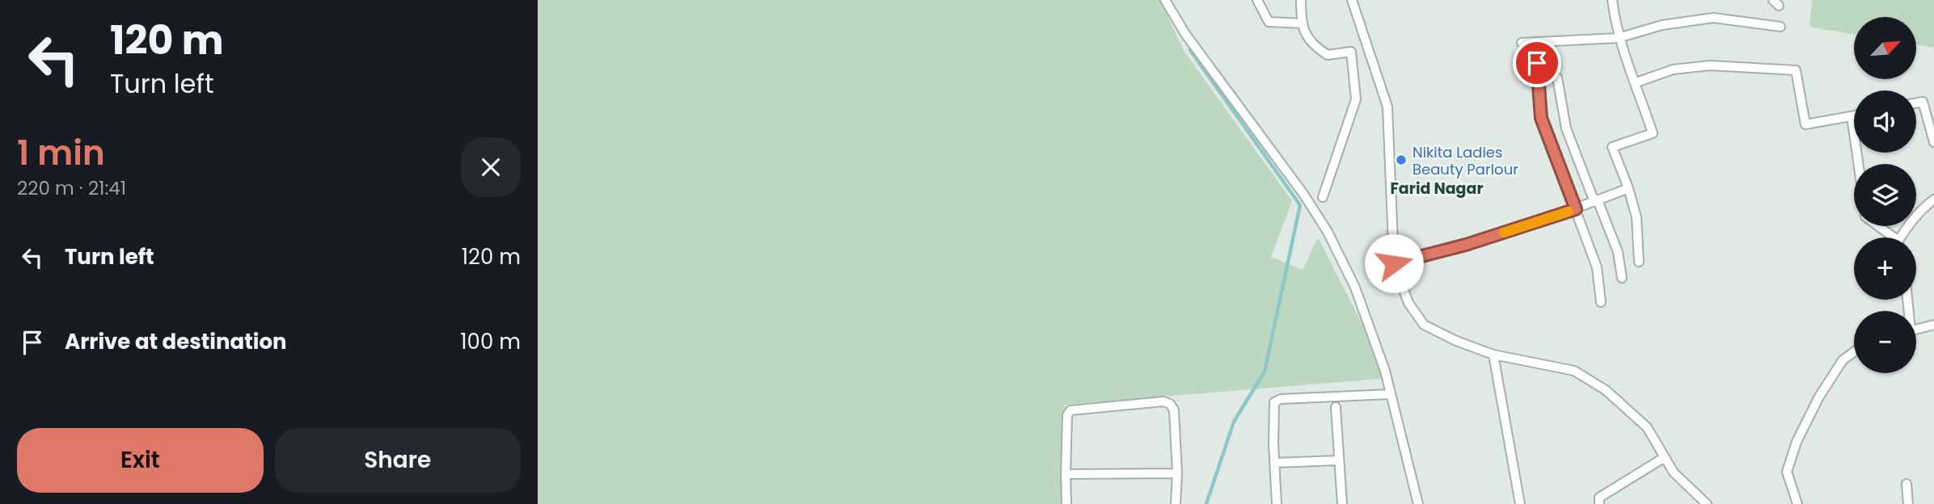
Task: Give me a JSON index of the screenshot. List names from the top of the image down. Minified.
{"districts":["Farid Nagar"],"places":["Nikita Ladies Beauty Parlour"],"north":"top right","page":{"turn":["120 m","Turn left"],"map_buttons":["+","−"],"heading":["1 min","220 m · 21:41"],"list":[{"name":"Turn left","value":"120 m"},{"name":"Arrive at destination","value":"100 m"}],"buttons":["Exit","Share"]}}
